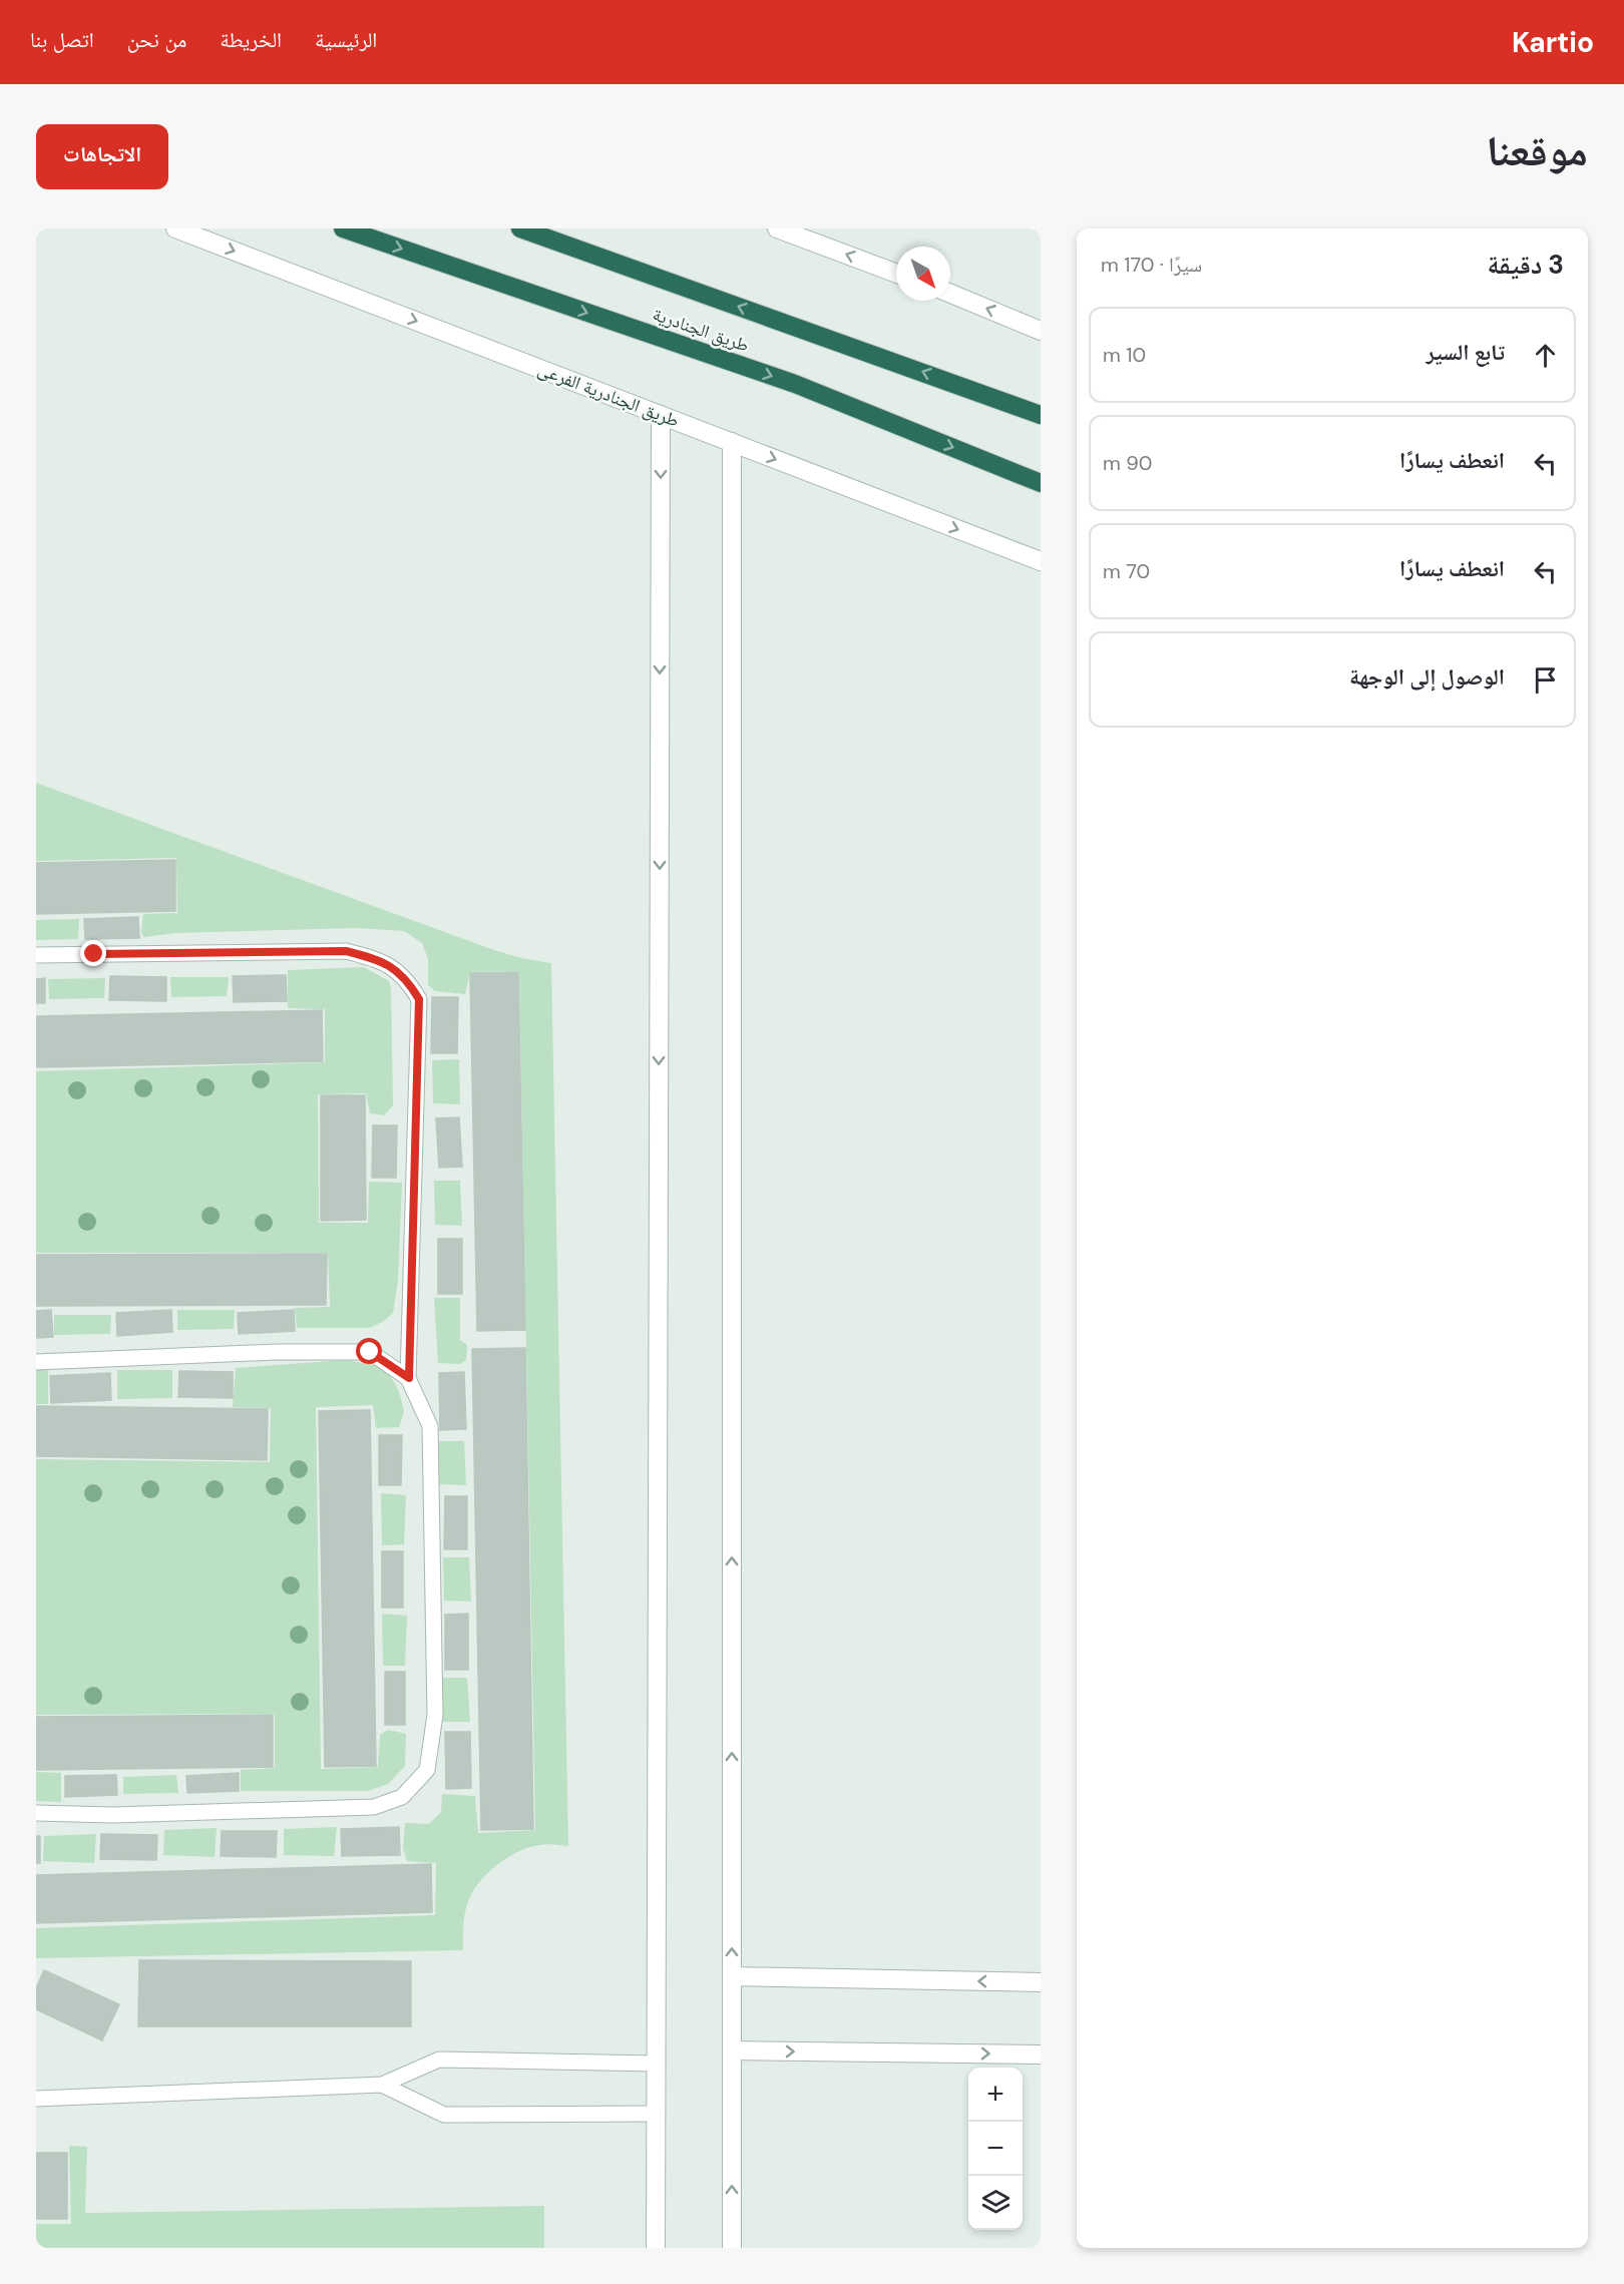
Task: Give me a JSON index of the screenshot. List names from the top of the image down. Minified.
{"streets":{"highway":["طريق الجنادرية"],"street":["طريق الجنادرية الفرعى"]},"one_way":["طريق الجنادرية الفرعى"],"north":"bottom right","page":{"header":"Kartio","nav":["الرئيسية","الخريطة","من نحن","اتصل بنا"],"title":"موقعنا","buttons":"الاتجاهات","heading":["3 دقيقة","سيرًا · 170 m"],"list":[["تابع السير","10 m"],["انعطف يسارًا","90 m"],["انعطف يسارًا","70 m"],"الوصول إلى الوجهة"],"map_buttons":["+","−"]}}
